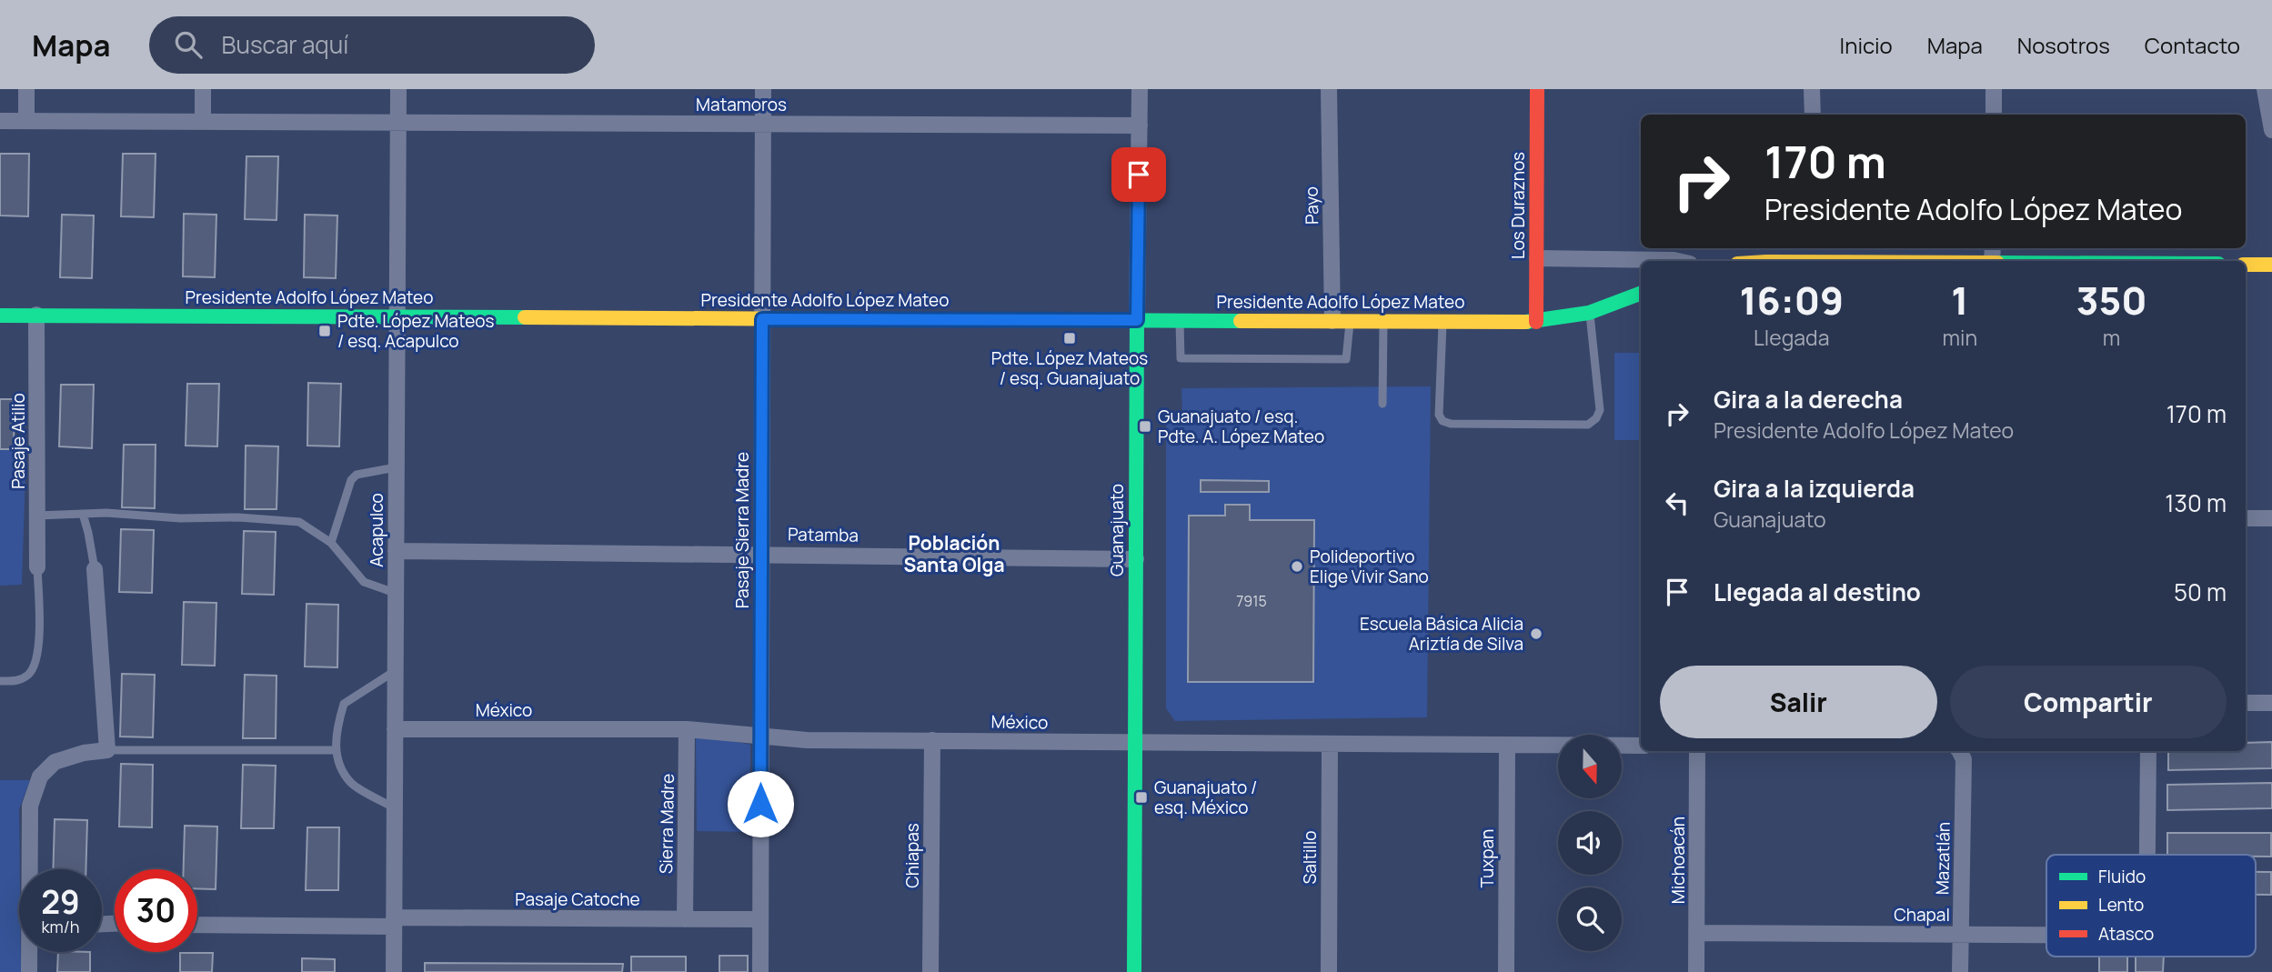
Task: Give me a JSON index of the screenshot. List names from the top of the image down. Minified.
{"streets":{"street":["Matamoros","Payo","Los Duraznos","Presidente Adolfo López Mateo","Pasaje Atilio","Acapulco","Pasaje Sierra Madre","Guanajuato","Patamba","México","Sierra Madre","Chiapas","Saltillo","Tuxpan","Mazatlán","Michoacán","Pasaje Catoche","Chapal"]},"crossings":[["Matamoros","Acapulco"],["Matamoros","Pasaje Sierra Madre"],["Matamoros","Guanajuato"],["Payo","Presidente Adolfo López Mateo"],["Los Duraznos","Presidente Adolfo López Mateo"],["Presidente Adolfo López Mateo","Pasaje Atilio"],["Presidente Adolfo López Mateo","Acapulco"],["Presidente Adolfo López Mateo","Pasaje Sierra Madre"],["Presidente Adolfo López Mateo","Guanajuato"],["Acapulco","Patamba"],["Acapulco","México"],["Acapulco","Pasaje Catoche"],["Pasaje Sierra Madre","Patamba"],["Pasaje Sierra Madre","México"],["Pasaje Sierra Madre","Pasaje Catoche"],["Guanajuato","Patamba"],["Guanajuato","México"],["México","Sierra Madre"],["México","Chiapas"],["México","Saltillo"],["México","Tuxpan"],["Sierra Madre","Pasaje Catoche"],["Mazatlán","Chapal"],["Michoacán","Chapal"]],"districts":["Población Santa Olga"],"places":{"transit":["Pdte. López Mateos / esq. Acapulco","Pdte. López Mateos / esq. Guanajuato","Guanajuato / esq. Pdte. A. López Mateo","Guanajuato / esq. México"],"other":["Polideportivo Elige Vivir Sano","Escuela Básica Alicia Ariztía de Silva"]},"house_numbers":["7915"],"legend":["Fluido","Lento","Atasco"],"north":"bottom","page":{"header":"Mapa","search":"Buscar aquí","nav":["Inicio","Mapa","Nosotros","Contacto"],"turn":["170 m","Presidente Adolfo López Mateo"],"eta":["16:09","Llegada","1","min","350","m"],"list":[{"name":"Gira a la derecha","note":"Presidente Adolfo López Mateo","value":"170 m"},{"name":"Gira a la izquierda","note":"Guanajuato","value":"130 m"},{"name":"Llegada al destino","value":"50 m"}],"buttons":["Salir","Compartir"],"speed":"29 km/h","limit":"30"}}
